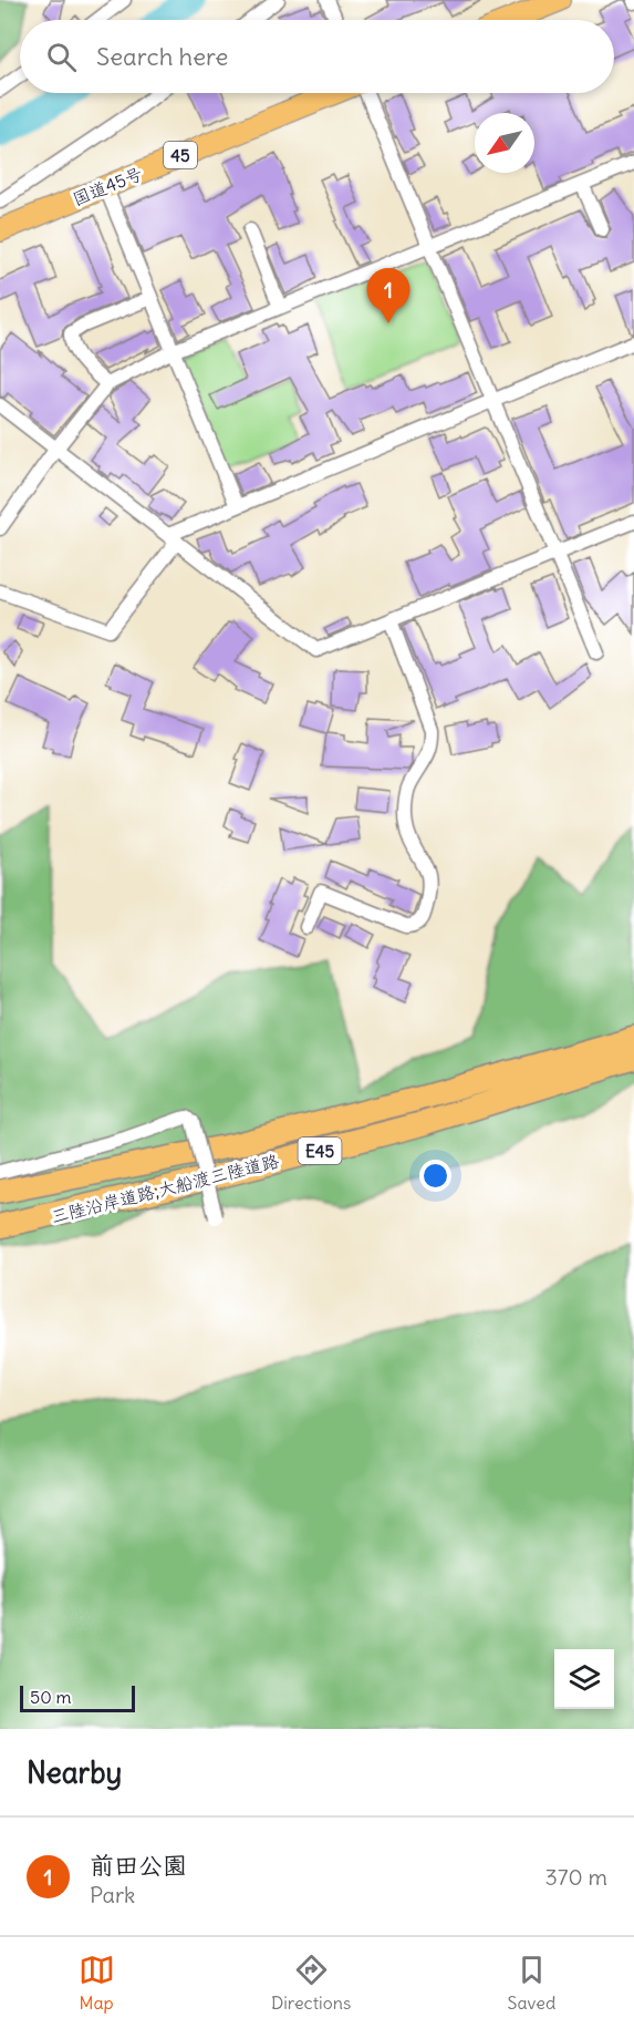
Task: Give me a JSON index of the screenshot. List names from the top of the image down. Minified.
{"streets":{"highway":["45","国道45号","E45","三陸沿岸道路;大船渡三陸道路"]},"scale_bar":"50 m","north":"bottom left","page":{"search":"Search here","pins":"1","scale":"50 m","heading":"Nearby","list":[{"mark":"1","name":"前田公園","note":"Park","value":"370 m"}],"nav":["Map","Directions","Saved"]}}
